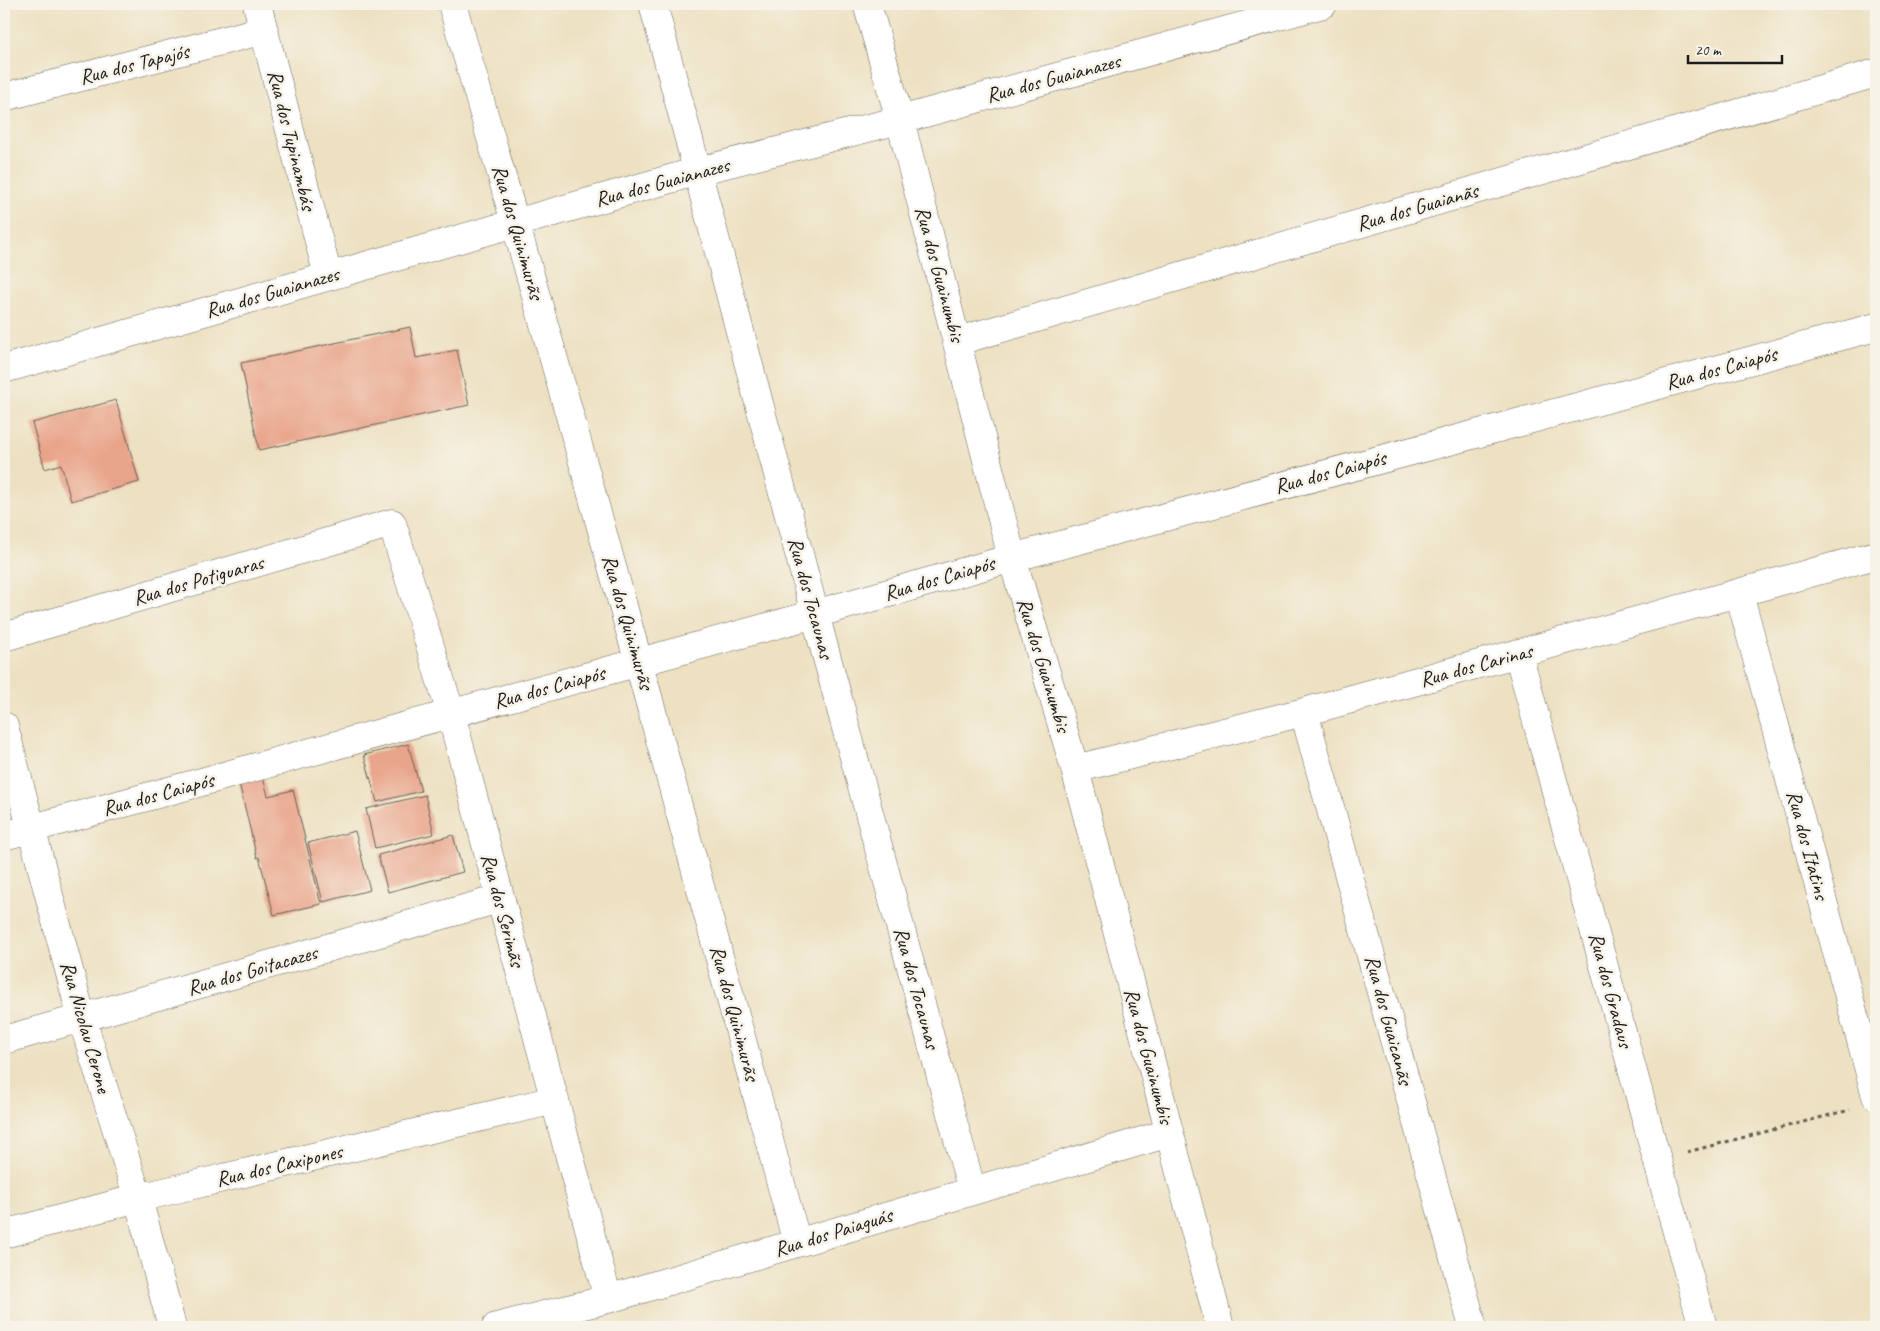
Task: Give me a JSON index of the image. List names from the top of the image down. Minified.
{"streets":{"street":["Rua dos Tapajós","Rua dos Guaianazes","Rua dos Tupinambás","Rua dos Guaianãs","Rua dos Quinimurãs","Rua dos Guainumbis","Rua dos Caiapós","Rua dos Potiguaras","Rua dos Tocaunas","Rua dos Carinas","Rua dos Itatins","Rua dos Serimãs","Rua dos Goitacazes","Rua dos Gradaus","Rua dos Guaicanãs","Rua Nicolau Cerone","Rua dos Caxipones","Rua dos Paiaguás"]},"crossings":[["Rua dos Tapajós","Rua dos Tupinambás"],["Rua dos Guaianazes","Rua dos Tupinambás"],["Rua dos Guaianazes","Rua dos Quinimurãs"],["Rua dos Guaianazes","Rua dos Guainumbis"],["Rua dos Guaianazes","Rua dos Tocaunas"],["Rua dos Guaianãs","Rua dos Guainumbis"],["Rua dos Quinimurãs","Rua dos Caiapós"],["Rua dos Quinimurãs","Rua dos Paiaguás"],["Rua dos Guainumbis","Rua dos Caiapós"],["Rua dos Guainumbis","Rua dos Carinas"],["Rua dos Guainumbis","Rua dos Paiaguás"],["Rua dos Caiapós","Rua dos Tocaunas"],["Rua dos Caiapós","Rua dos Serimãs"],["Rua dos Caiapós","Rua Nicolau Cerone"],["Rua dos Potiguaras","Rua dos Serimãs"],["Rua dos Tocaunas","Rua dos Paiaguás"],["Rua dos Carinas","Rua dos Itatins"],["Rua dos Carinas","Rua dos Gradaus"],["Rua dos Carinas","Rua dos Guaicanãs"],["Rua dos Serimãs","Rua dos Goitacazes"],["Rua dos Serimãs","Rua dos Caxipones"],["Rua dos Serimãs","Rua dos Paiaguás"],["Rua dos Goitacazes","Rua Nicolau Cerone"],["Rua Nicolau Cerone","Rua dos Caxipones"]],"scale_bar":"20 m"}
